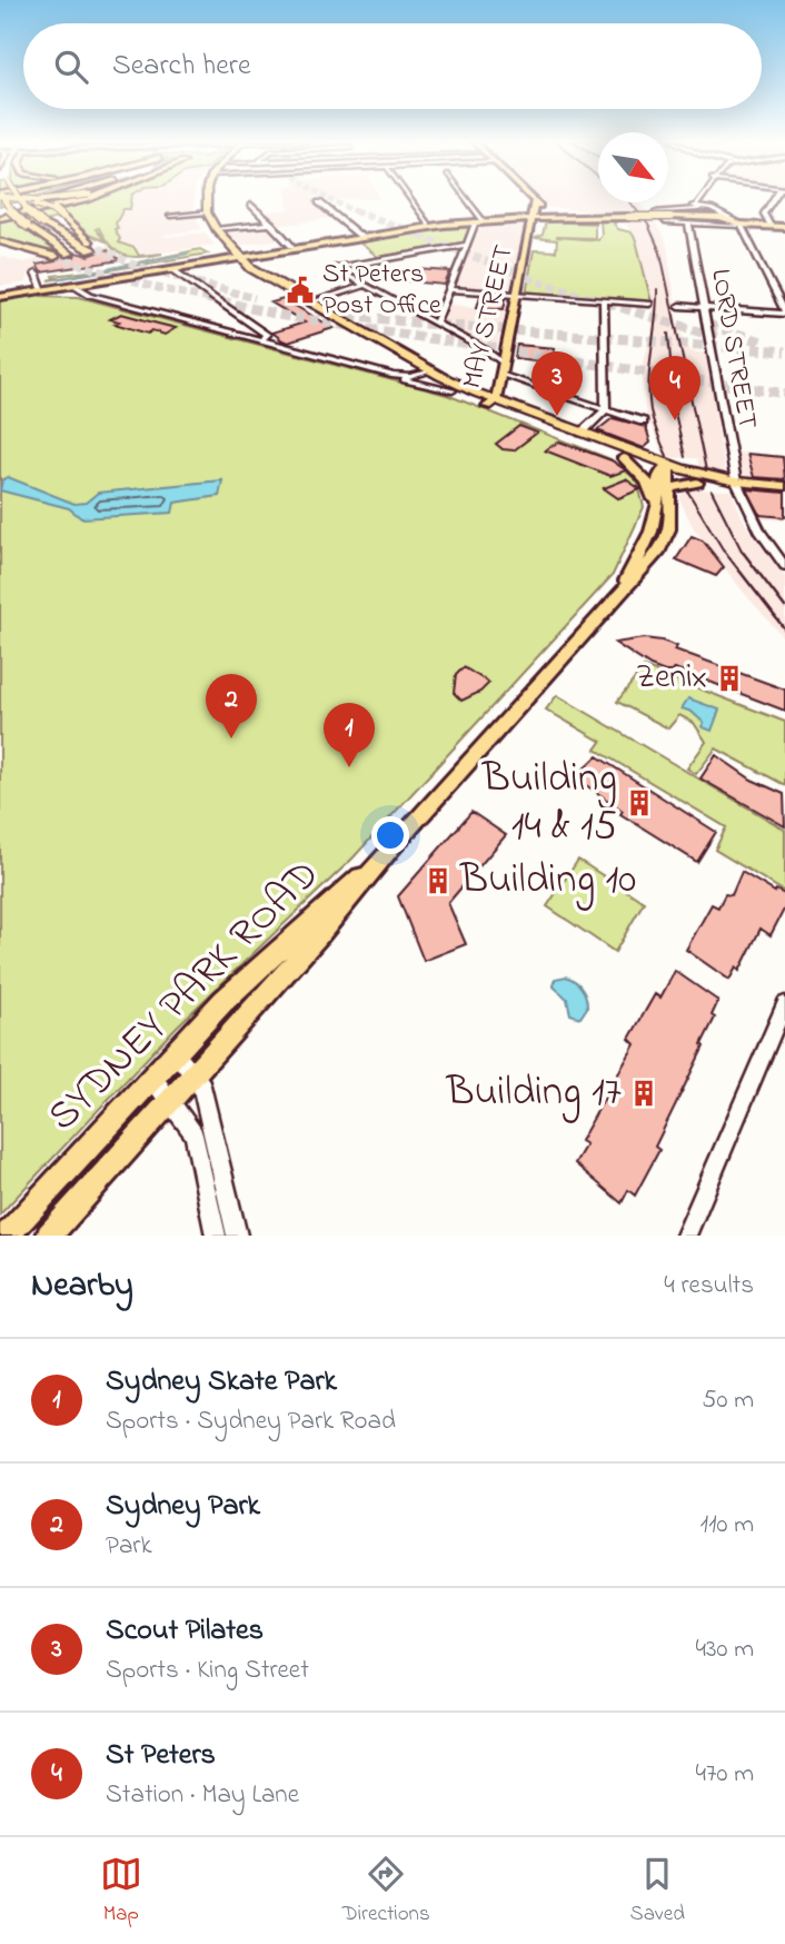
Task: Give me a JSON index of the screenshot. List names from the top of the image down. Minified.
{"streets":{"main road":["MAY STREET","SYDNEY PARK ROAD"],"street":["LORD STREET"]},"places":{"public building":["St Peters Post Office"],"building":["Zenix","Building 14 & 15","Building 10","Building 17"]},"north":"bottom right","page":{"search":"Search here","pins":["3","4","2","1"],"heading":["Nearby","4 results"],"list":[{"mark":"1","name":"Sydney Skate Park","note":"Sports · Sydney Park Road","value":"50 m"},{"mark":"2","name":"Sydney Park","note":"Park","value":"110 m"},{"mark":"3","name":"Scout Pilates","note":"Sports · King Street","value":"430 m"},{"mark":"4","name":"St Peters","note":"Station · May Lane","value":"470 m"}],"nav":["Map","Directions","Saved"]}}
